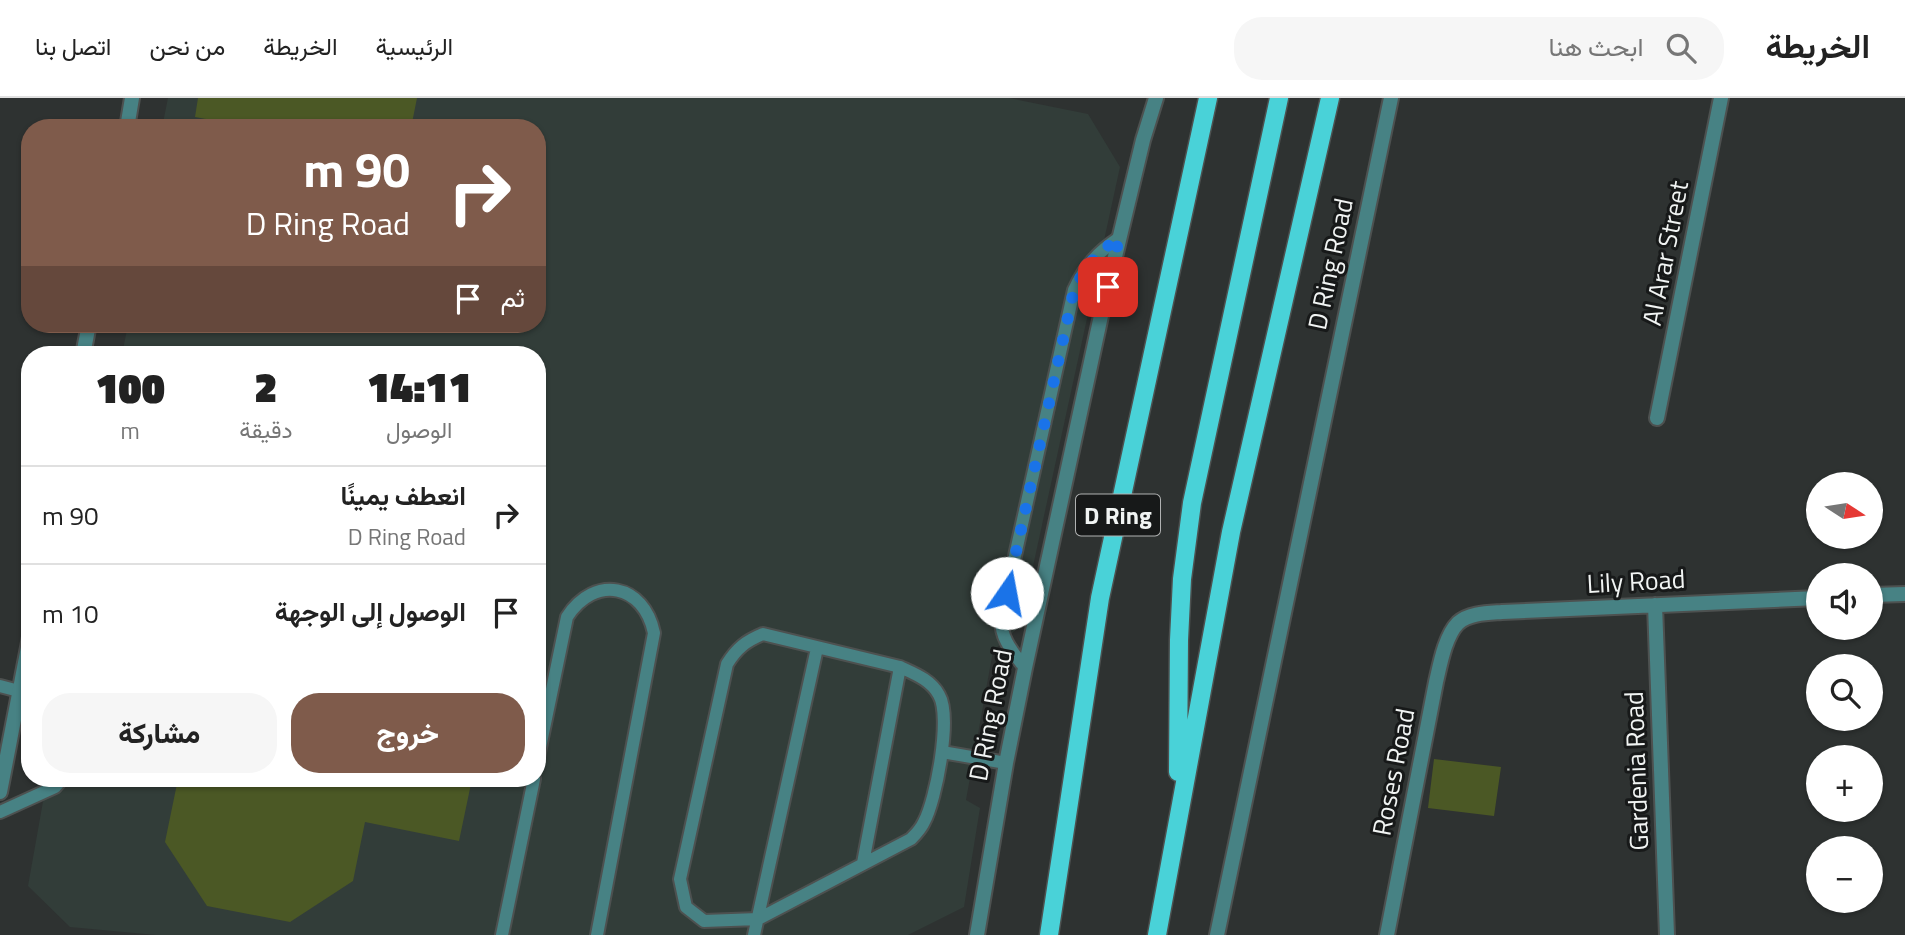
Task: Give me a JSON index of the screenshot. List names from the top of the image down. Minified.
{"streets":{"main road":["D Ring Road","D Ring"],"street":["Al Arar Street","Lily Road","Gardenia Road"]},"crossings":[["Lily Road","Gardenia Road"]],"north":"right","page":{"header":"الخريطة","search":"ابحث هنا","nav":["الرئيسية","الخريطة","من نحن","اتصل بنا"],"turn":["90 m","D Ring Road"],"then":"ثم","eta":["14:11","الوصول","2","دقيقة","100","m"],"list":[{"name":"انعطف يمينًا","note":"D Ring Road","value":"90 m"},{"name":"الوصول إلى الوجهة","value":"10 m"}],"map_buttons":["+","−"],"buttons":["خروج","مشاركة"]}}
